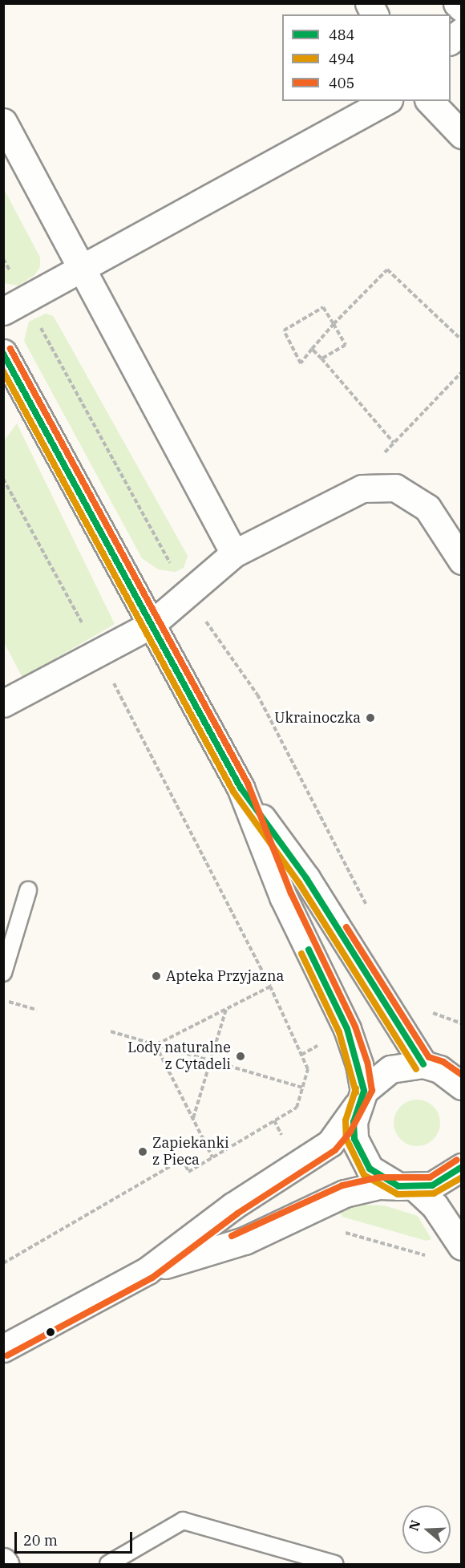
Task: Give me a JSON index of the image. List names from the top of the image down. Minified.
{"places":["Ukrainoczka","Apteka Przyjazna","Lody naturalne z Cytadeli","Zapiekanki z Pieca"],"lines":["transit line 405","transit line 484","transit line 494"],"legend":["484","494","405"],"scale_bar":"20 m","north":"left"}
